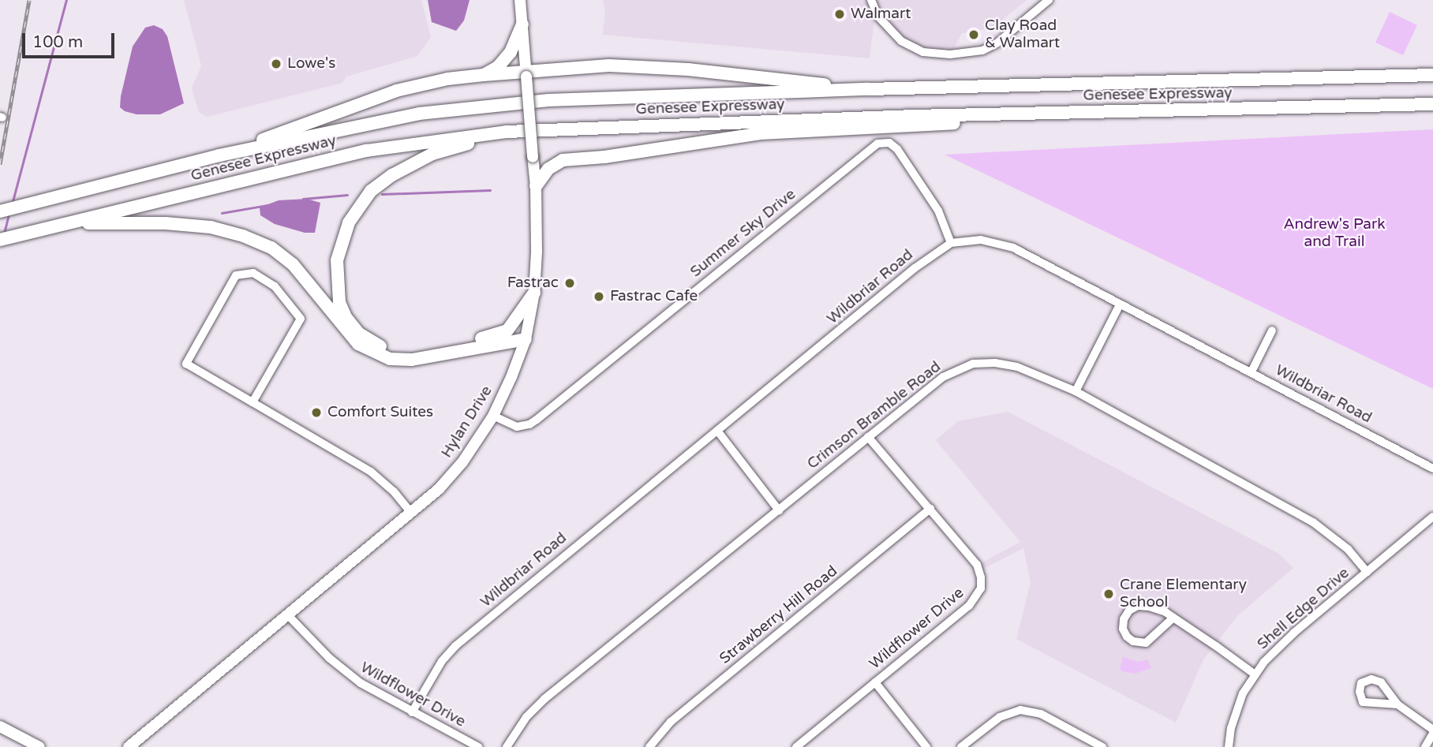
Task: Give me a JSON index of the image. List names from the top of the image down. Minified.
{"streets":{"highway":["Genesee Expressway"],"main road":["Hylan Drive"],"street":["Summer Sky Drive","Wildbriar Road","Crimson Bramble Road","Shell Edge Drive","Strawberry Hill Road","Wildflower Drive"]},"crossings":[["Summer Sky Drive","Wildbriar Road"],["Summer Sky Drive","Hylan Drive"],["Wildbriar Road","Wildflower Drive"],["Crimson Bramble Road","Shell Edge Drive"],["Crimson Bramble Road","Wildflower Drive"],["Hylan Drive","Wildflower Drive"],["Strawberry Hill Road","Wildflower Drive"]],"parks":["Andrew's Park and Trail"],"places":["Walmart","Clay Road & Walmart","Lowe's","Fastrac","Fastrac Cafe","Comfort Suites","Crane Elementary School"],"scale_bar":"100 m"}
